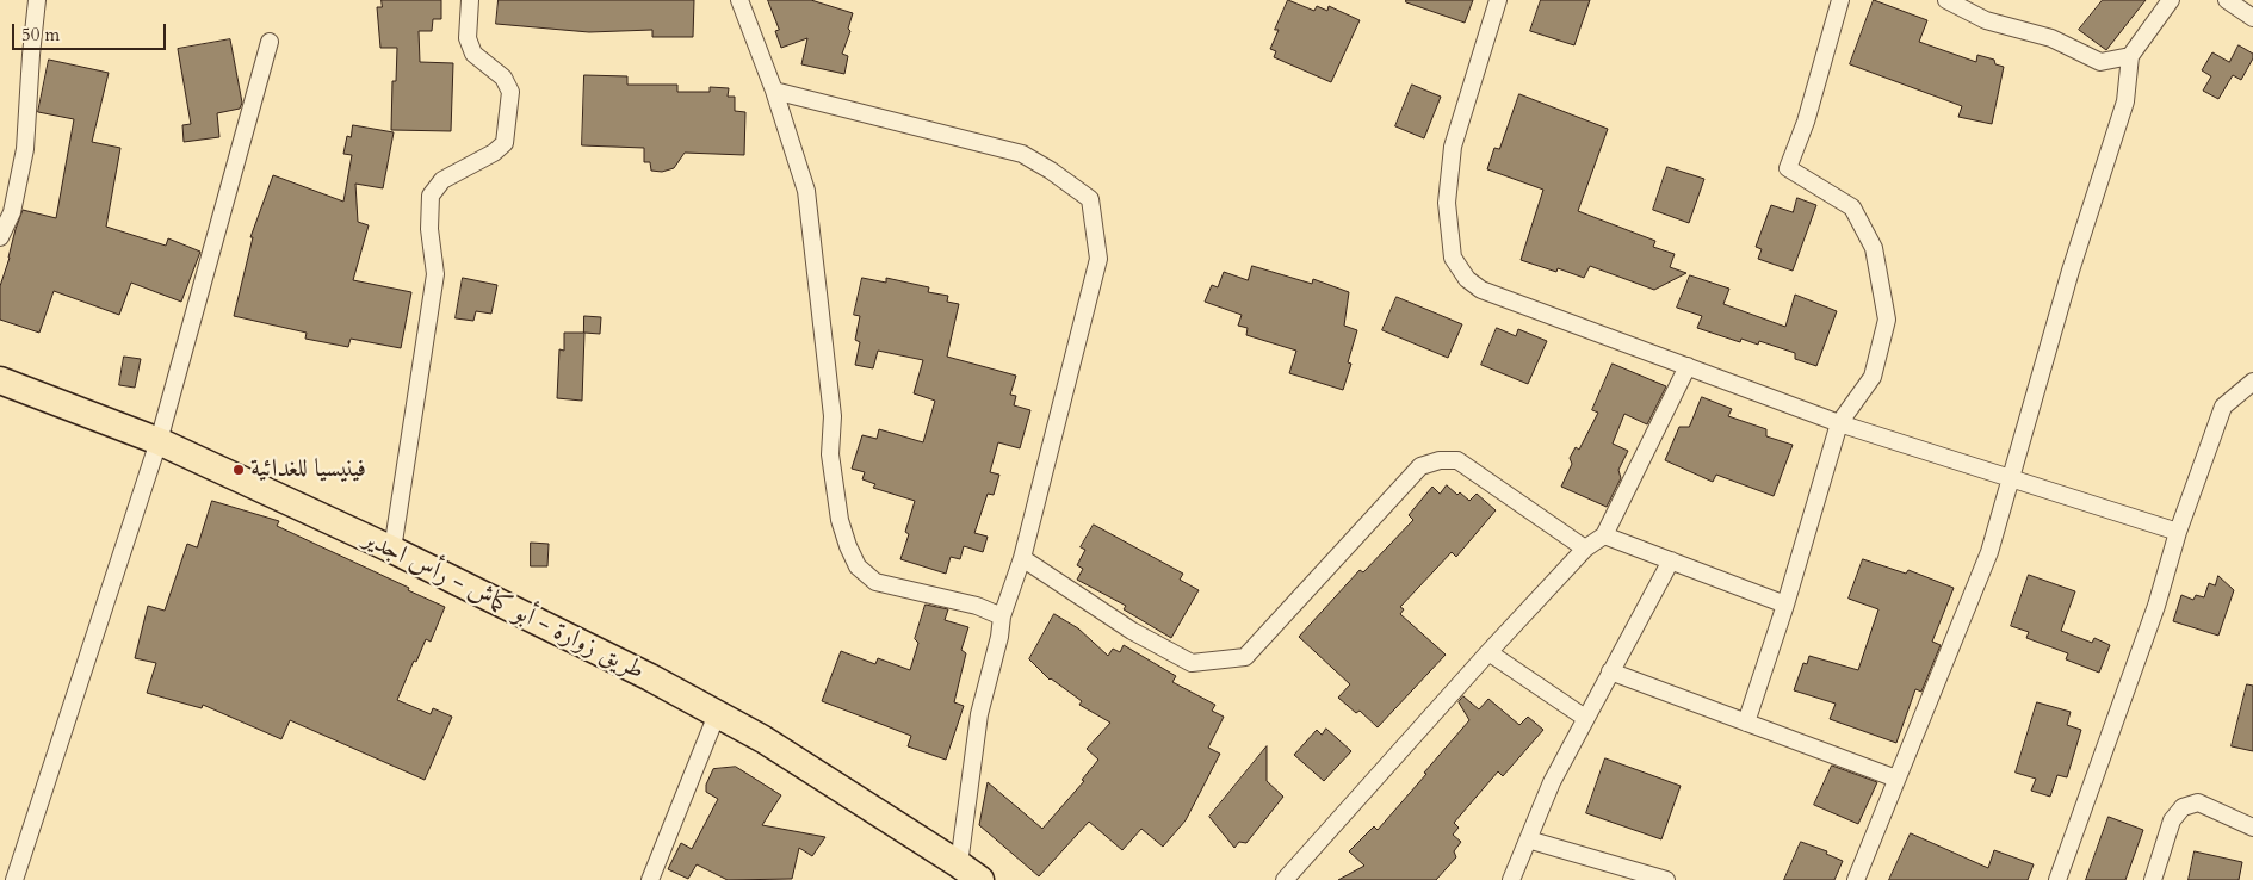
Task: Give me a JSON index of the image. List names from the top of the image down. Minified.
{"streets":{"main road":["طريق زوارة - أبو كماش - رأس اجدير"]},"places":["فينيسيا للغدائية"],"scale_bar":"50 m"}
